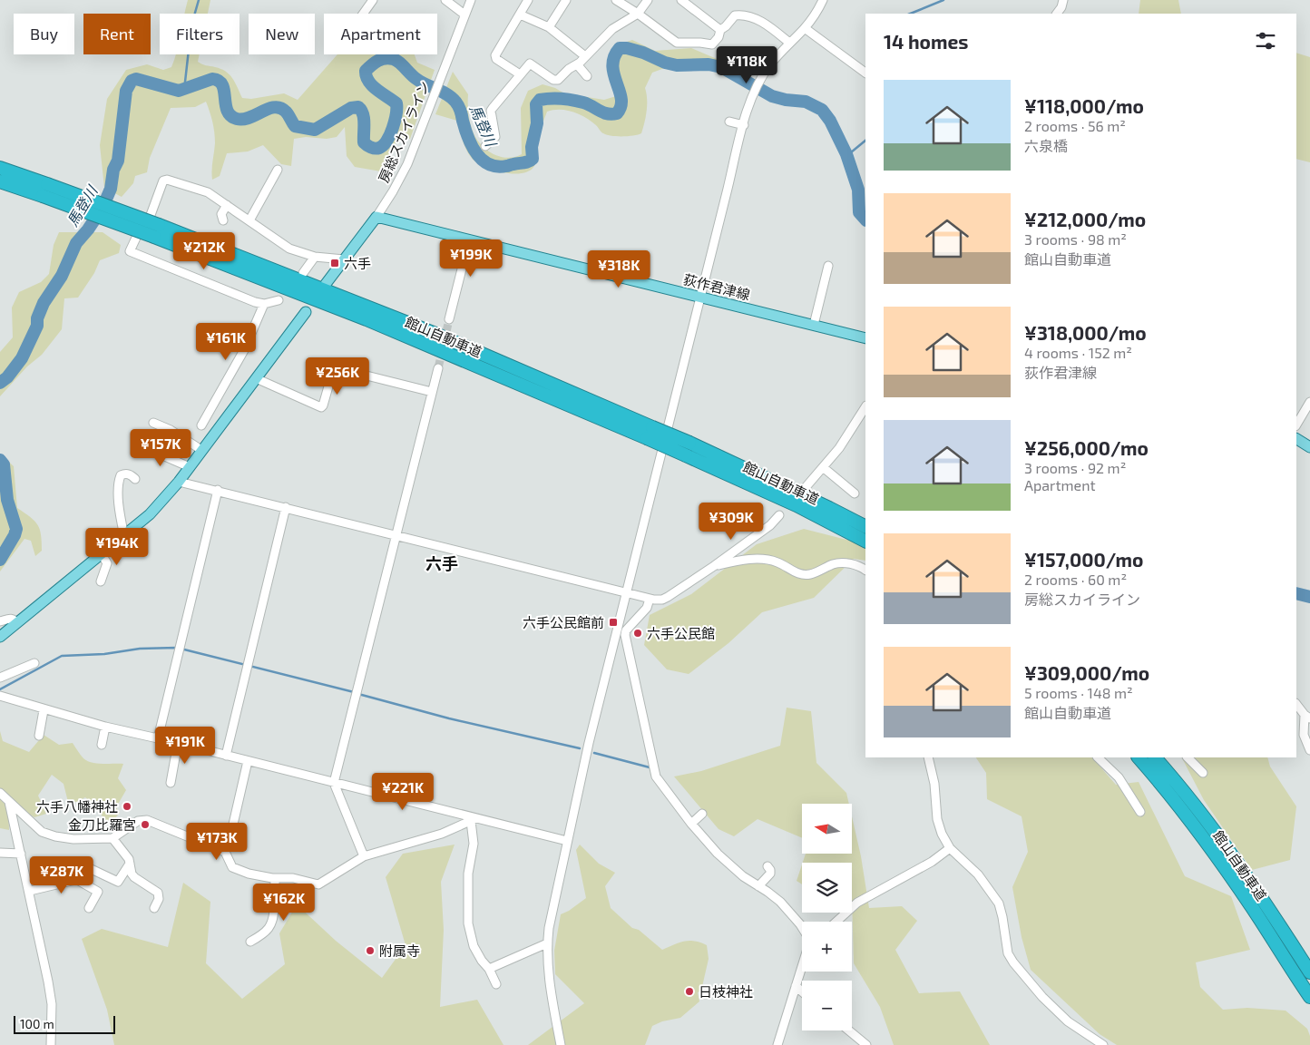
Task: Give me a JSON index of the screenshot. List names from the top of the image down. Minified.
{"streets":{"highway":["館山自動車道"],"main road":["房総スカイライン","荻作君津線"]},"crossings":[["房総スカイライン","荻作君津線"]],"districts":["六手"],"water":["馬登川"],"places":{"transit":["六手","六手公民館前"],"other":["六手公民館","六手八幡神社","金刀比羅宮","附属寺","日枝神社"]},"scale_bar":"100 m","north":"left","page":{"chip":["Buy","Rent","Filters","New","Apartment"],"heading":"14 homes","price":["¥118K","¥212K","¥199K","¥318K","¥161K","¥256K","¥157K","¥309K","¥194K","¥191K","¥221K","¥173K","¥287K","¥162K"],"list":[{"name":"¥118,000/mo","note":"2 rooms · 56 m² · 六泉橋"},{"name":"¥212,000/mo","note":"3 rooms · 98 m² · 館山自動車道"},{"name":"¥318,000/mo","note":"4 rooms · 152 m² · 荻作君津線"},{"name":"¥256,000/mo","note":"3 rooms · 92 m² · Apartment"},{"name":"¥157,000/mo","note":"2 rooms · 60 m² · 房総スカイライン"},{"name":"¥309,000/mo","note":"5 rooms · 148 m² · 館山自動車道"}],"map_buttons":["+","−"],"scale":"100 m"}}
